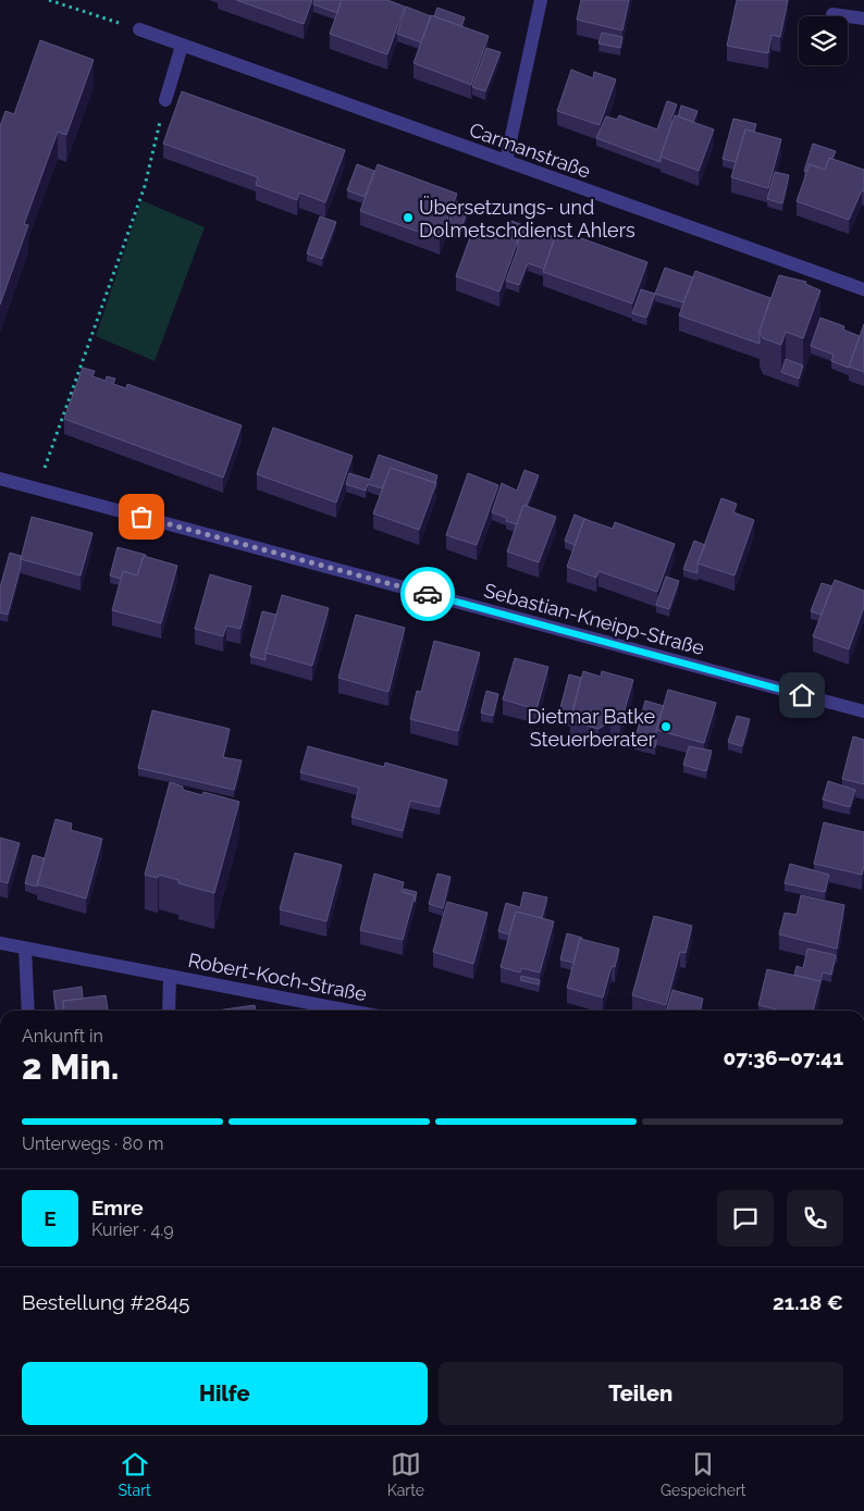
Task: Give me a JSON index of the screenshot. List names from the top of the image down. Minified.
{"streets":{"street":["Carmanstraße","Sebastian-Kneipp-Straße","Robert-Koch-Straße"]},"places":["Übersetzungs- und Dolmetschdienst Ahlers","Dietmar Batke Steuerberater"],"page":{"heading":["2 Min.","Ankunft in","07:36–07:41"],"panel":["Emre","Kurier · 4.9","Bestellung #2845","21.18 €"],"bar":"Unterwegs · 80 m","round":"E","buttons":["Hilfe","Teilen"],"tabs":["Start","Karte","Gespeichert"]}}
